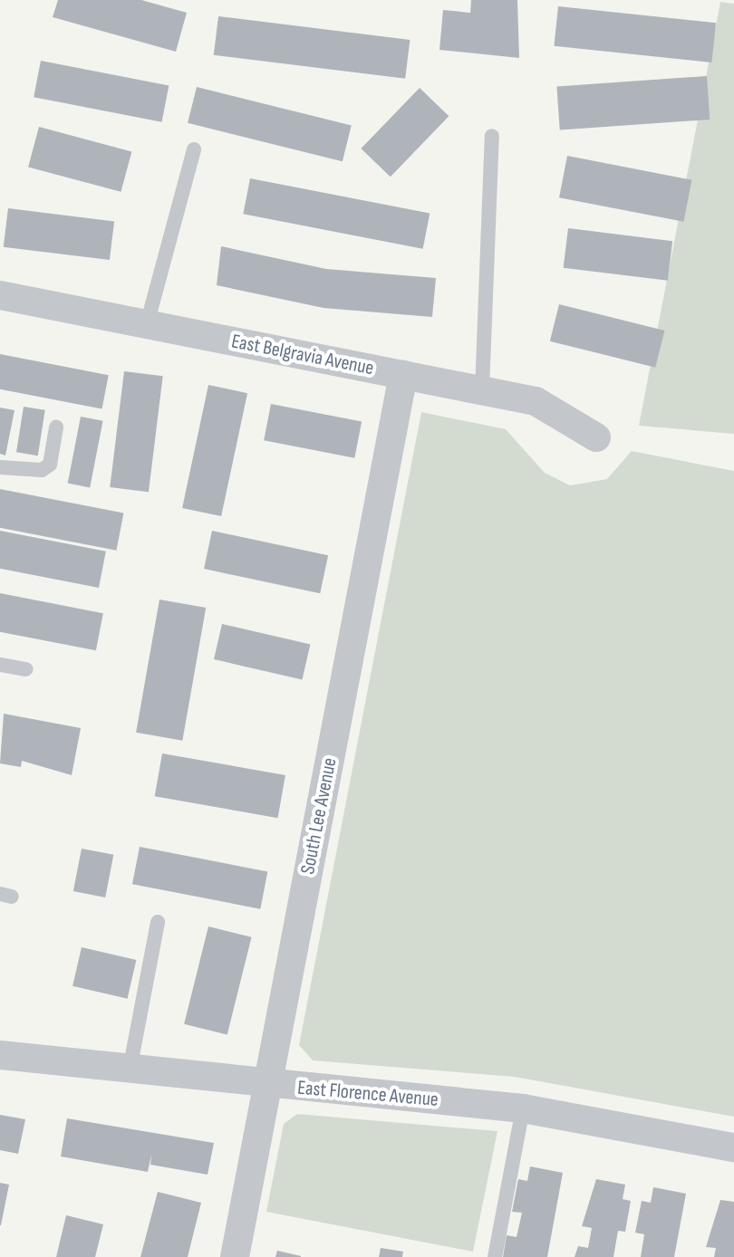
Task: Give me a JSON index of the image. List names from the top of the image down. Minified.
{"streets":{"street":["East Belgravia Avenue","South Lee Avenue","East Florence Avenue"]},"crossings":[["East Belgravia Avenue","South Lee Avenue"],["South Lee Avenue","East Florence Avenue"]]}
